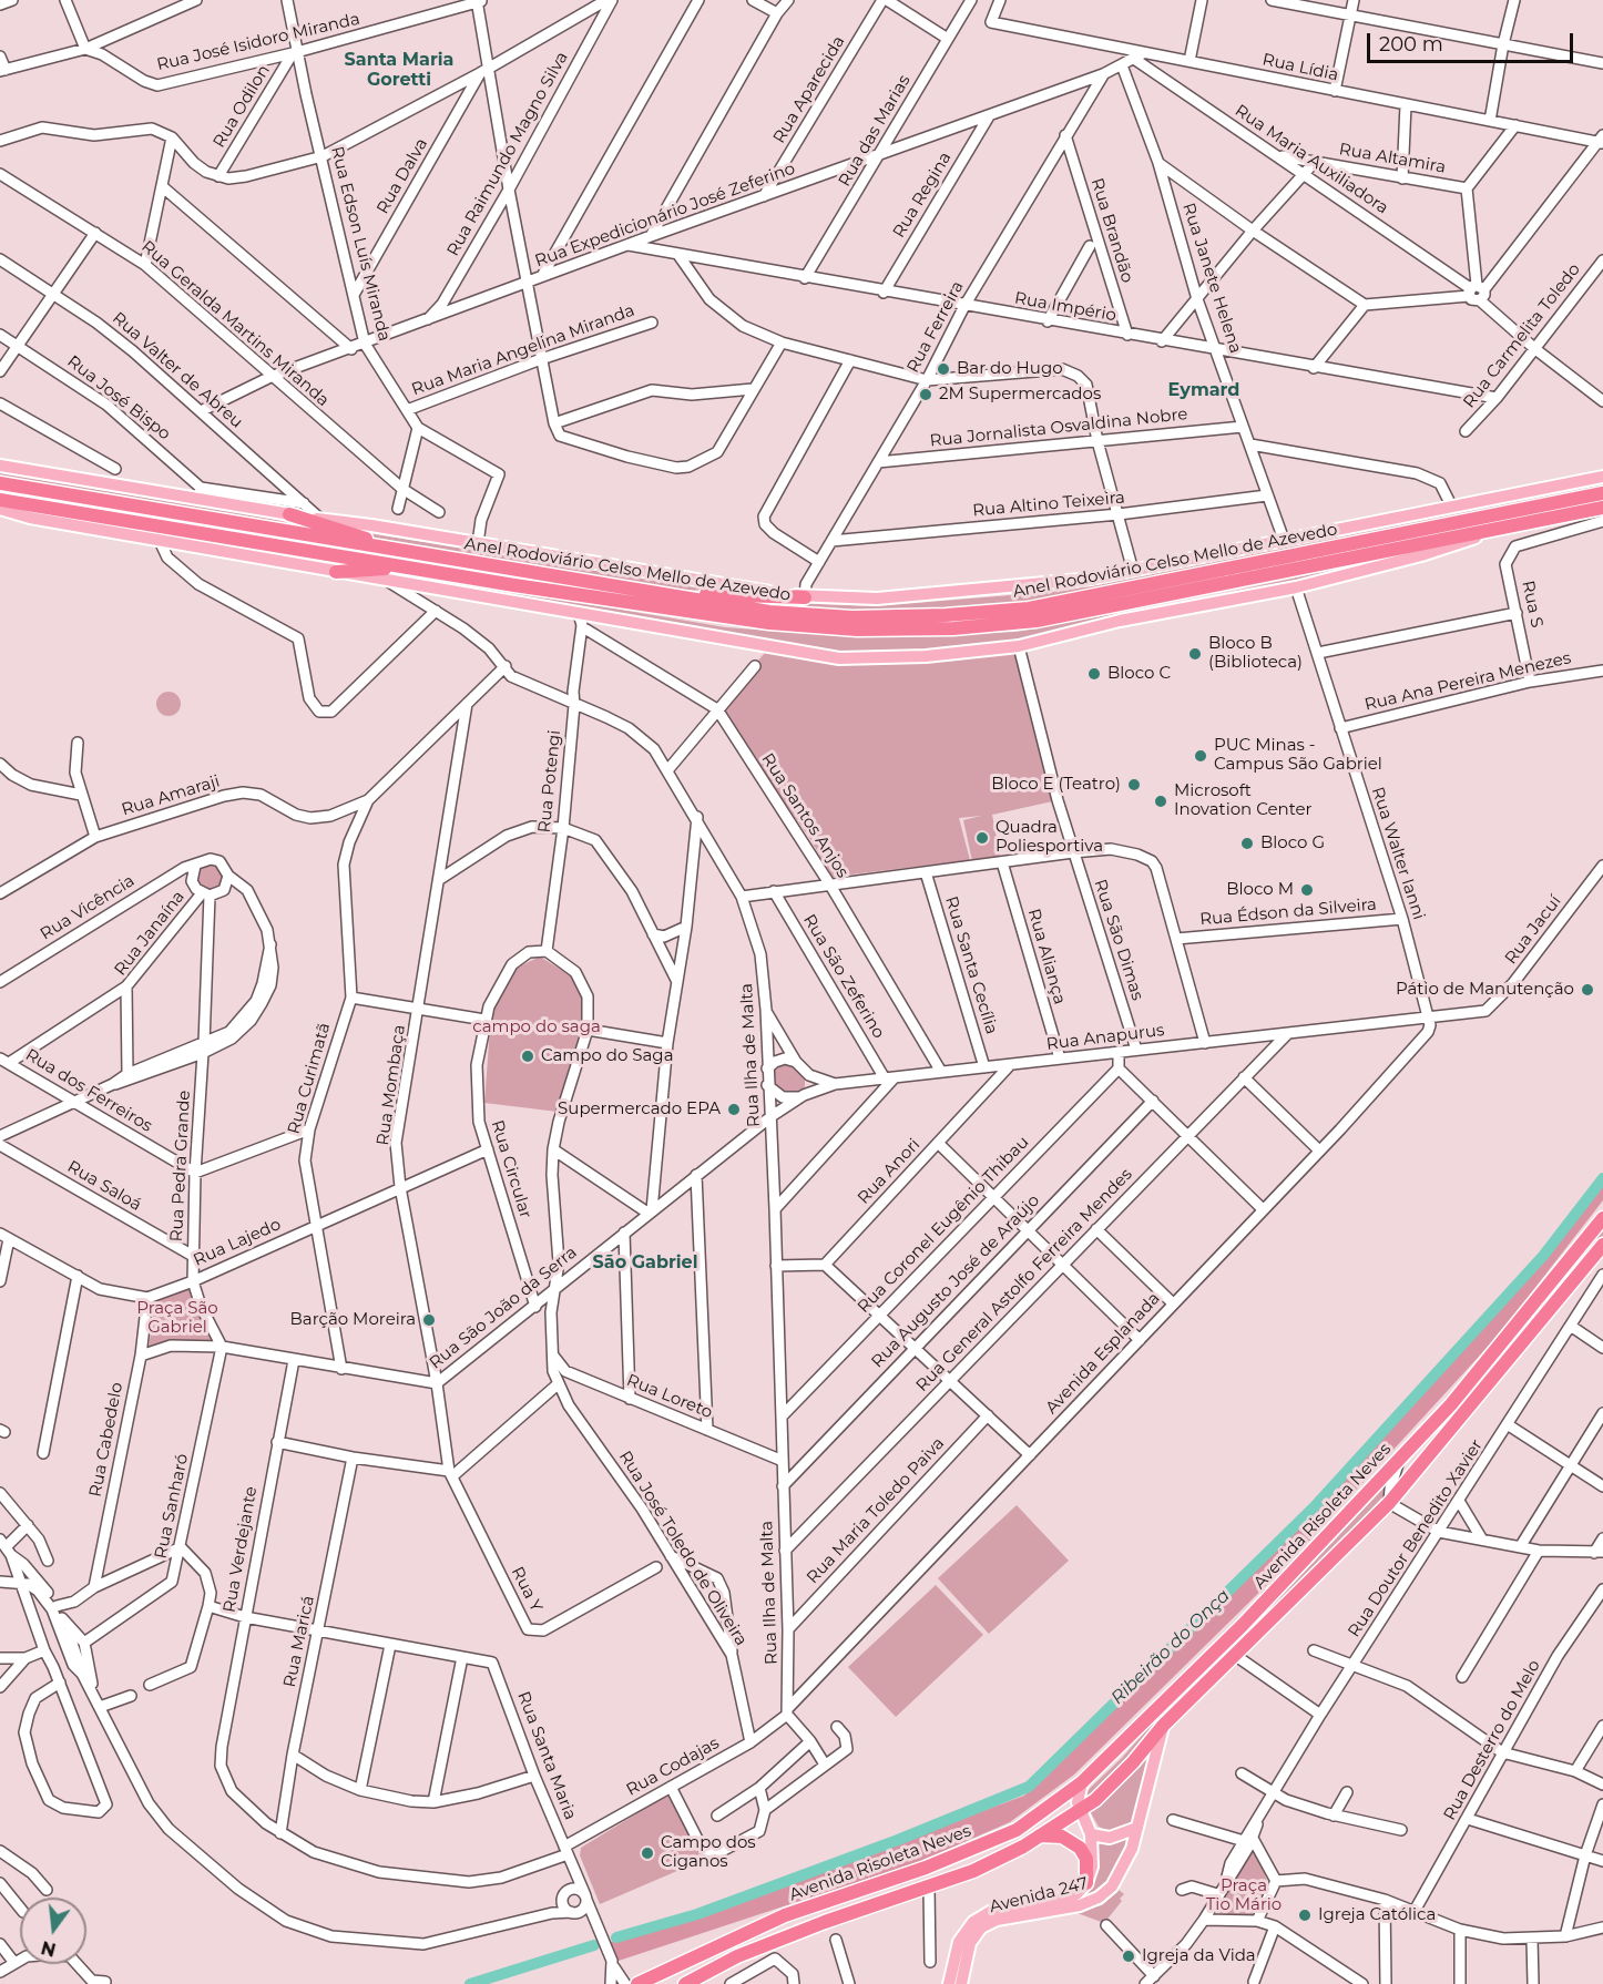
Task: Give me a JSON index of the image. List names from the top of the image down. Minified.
{"streets":{"highway":["Anel Rodoviário Celso Mello de Azevedo","Avenida Risoleta Neves"],"main road":["Avenida 247"],"street":["Rua José Isidoro Miranda","Rua Lídia","Rua Aparecida","Rua Odilon","Rua das Marias","Rua Raimundo Magno Silva","Rua Altamira","Rua Maria Auxiliadora","Rua Dalva","Rua Regina","Rua Expedicionário José Zeferino","Rua Brandão","Rua Edson Luís Miranda","Rua Janete Helena","Rua Império","Rua Geralda Martins Miranda","Rua Ferreira","Rua Carmelita Toledo","Rua Maria Angelina Miranda","Rua Valter de Abreu","Rua José Bispo","Rua Jornalista Osvaldina Nobre","Rua Altino Teixeira","Rua S","Rua Ana Pereira Menezes","Rua Potengi","Rua Amaraji","Rua Santos Anjos","Rua Walter Ianni","Rua Vicência","Rua Édson da Silveira","Rua Jacuí","Rua Janaína","Rua São Dimas","Rua Aliança","Rua Santa Cecília","Rua São Zeferino","Rua Anapurus","Rua Ilha de Malta","Rua Curimatã","Rua Mombaça","Rua dos Ferreiros","Rua Pedra Grande","Rua Circular","Rua Anori","Rua Saloá","Rua Coronel Eugênio Thibau","Rua Lajedo","Rua General Astolfo Ferreira Mendes","Rua Augusto José de Araújo","Rua São João da Serra","Avenida Esplanada","Rua Loreto","Rua Cabedelo","Rua Sanharó","Rua Maria Toledo Paiva","Rua Doutor Benedito Xavier","Rua José Toledo de Oliveira","Rua Verdejante","Rua Y","Rua Maricá","Rua Desterro do Melo","Rua Santa Maria","Rua Codajas"]},"crossings":[["Rua José Isidoro Miranda","Rua Odilon"],["Rua José Isidoro Miranda","Rua Edson Luís Miranda"],["Rua Lídia","Rua Maria Auxiliadora"],["Rua Lídia","Rua Expedicionário José Zeferino"],["Rua Aparecida","Rua Expedicionário José Zeferino"],["Rua Odilon","Rua Edson Luís Miranda"],["Rua das Marias","Rua Expedicionário José Zeferino"],["Rua das Marias","Rua Império"],["Rua Raimundo Magno Silva","Rua Expedicionário José Zeferino"],["Rua Altamira","Rua Maria Auxiliadora"],["Rua Maria Auxiliadora","Rua Expedicionário José Zeferino"],["Rua Dalva","Rua Edson Luís Miranda"],["Rua Regina","Rua Expedicionário José Zeferino"],["Rua Regina","Rua Império"],["Rua Expedicionário José Zeferino","Rua Edson Luís Miranda"],["Rua Expedicionário José Zeferino","Rua Janete Helena"],["Rua Expedicionário José Zeferino","Rua Império"],["Rua Expedicionário José Zeferino","Rua Geralda Martins Miranda"],["Rua Expedicionário José Zeferino","Rua Ferreira"],["Rua Expedicionário José Zeferino","Rua Valter de Abreu"],["Rua Brandão","Rua Império"],["Rua Brandão","Rua Ferreira"],["Rua Edson Luís Miranda","Rua Maria Angelina Miranda"],["Rua Janete Helena","Rua Império"],["Rua Janete Helena","Rua Jornalista Osvaldina Nobre"],["Rua Janete Helena","Rua Altino Teixeira"],["Rua Janete Helena","Anel Rodoviário Celso Mello de Azevedo"],["Rua Império","Rua Ferreira"],["Rua Império","Rua Carmelita Toledo"],["Rua Ferreira","Rua Jornalista Osvaldina Nobre"],["Rua Ferreira","Rua Altino Teixeira"],["Rua Ferreira","Anel Rodoviário Celso Mello de Azevedo"],["Rua Valter de Abreu","Anel Rodoviário Celso Mello de Azevedo"],["Rua José Bispo","Anel Rodoviário Celso Mello de Azevedo"],["Anel Rodoviário Celso Mello de Azevedo","Rua Potengi"],["Anel Rodoviário Celso Mello de Azevedo","Rua Walter Ianni"],["Anel Rodoviário Celso Mello de Azevedo","Rua São Dimas"],["Anel Rodoviário Celso Mello de Azevedo","Rua Ilha de Malta"],["Rua S","Rua Ana Pereira Menezes"],["Rua Ana Pereira Menezes","Rua Walter Ianni"],["Rua Potengi","Rua Ilha de Malta"],["Rua Potengi","Rua Circular"],["Rua Amaraji","Rua Ilha de Malta"],["Rua Amaraji","Rua Curimatã"],["Rua Amaraji","Rua Mombaça"],["Rua Santos Anjos","Rua Anapurus"],["Rua Walter Ianni","Rua Édson da Silveira"],["Rua Walter Ianni","Rua Anapurus"],["Rua Walter Ianni","Avenida Esplanada"],["Rua Vicência","Rua Janaína"],["Rua Vicência","Rua Pedra Grande"],["Rua Jacuí","Rua Anapurus"],["Rua Janaína","Rua Pedra Grande"],["Rua São Dimas","Rua Anapurus"],["Rua Aliança","Rua Anapurus"],["Rua Santa Cecília","Rua Anapurus"],["Rua São Zeferino","Rua Anapurus"],["Rua Anapurus","Rua Ilha de Malta"],["Rua Anapurus","Rua Anori"],["Rua Anapurus","Rua General Astolfo Ferreira Mendes"],["Rua Anapurus","Rua São João da Serra"],["Rua Anapurus","Avenida Esplanada"],["Rua Ilha de Malta","Rua Coronel Eugênio Thibau"],["Rua Ilha de Malta","Rua General Astolfo Ferreira Mendes"],["Rua Ilha de Malta","Rua Augusto José de Araújo"],["Rua Ilha de Malta","Rua São João da Serra"],["Rua Ilha de Malta","Avenida Esplanada"],["Rua Ilha de Malta","Rua Loreto"],["Rua Ilha de Malta","Rua Maria Toledo Paiva"],["Rua Ilha de Malta","Rua Codajas"],["Rua Curimatã","Rua Lajedo"],["Rua Curimatã","Rua São João da Serra"],["Rua Mombaça","Rua Lajedo"],["Rua Mombaça","Rua São João da Serra"],["Rua Mombaça","Rua Y"],["Rua dos Ferreiros","Rua Pedra Grande"],["Rua Pedra Grande","Rua Saloá"],["Rua Pedra Grande","Rua Lajedo"],["Rua Circular","Rua Lajedo"],["Rua Circular","Rua São João da Serra"],["Rua Lajedo","Rua Cabedelo"],["Rua São João da Serra","Rua Cabedelo"],["Rua São João da Serra","Rua Sanharó"],["Rua São João da Serra","Rua Verdejante"],["Avenida Esplanada","Rua Codajas"],["Avenida Risoleta Neves","Avenida 247"],["Rua José Toledo de Oliveira","Rua Codajas"],["Rua Verdejante","Rua Maricá"],["Rua Verdejante","Rua Codajas"],["Rua Maricá","Rua Codajas"],["Rua Santa Maria","Rua Codajas"]],"districts":["Santa Maria Goretti","Eymard","São Gabriel"],"water":["Ribeirão do Onça"],"parks":["campo do saga","Praça São Gabriel","Praça Tio Mário"],"places":["Bar do Hugo","2M Supermercados","Bloco B (Biblioteca)","Bloco C","PUC Minas - Campus São Gabriel","Bloco E (Teatro)","Microsoft Inovation Center","Quadra Poliesportiva","Bloco G","Bloco M","Pátio de Manutenção","Campo do Saga","Supermercado EPA","Barção Moreira","Campo dos Ciganos","Igreja Católica","Igreja da Vida"],"scale_bar":"200 m","north":"bottom"}
